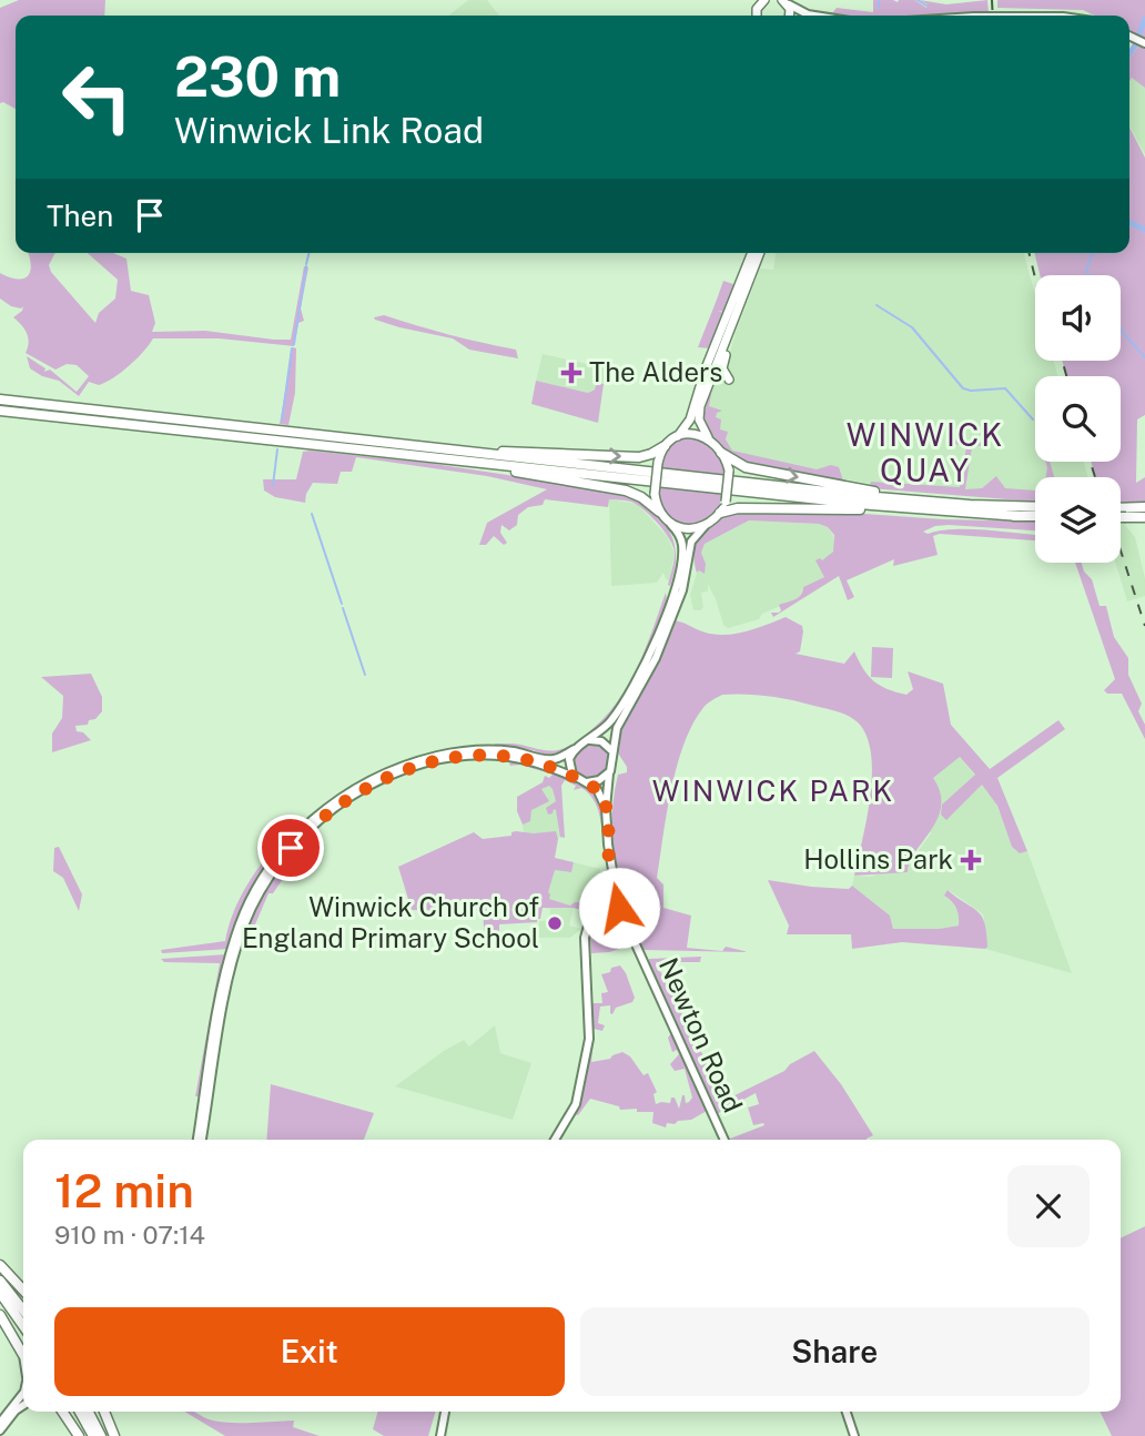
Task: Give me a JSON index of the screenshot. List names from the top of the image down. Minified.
{"streets":{"main road":["Newton Road"]},"districts":["WINWICK QUAY","WINWICK PARK"],"places":{"health":["The Alders","Hollins Park"],"other":["Winwick Church of England Primary School"]},"page":{"turn":["230 m","Winwick Link Road"],"then":"Then","heading":["12 min","910 m · 07:14"],"buttons":["Exit","Share"]}}
